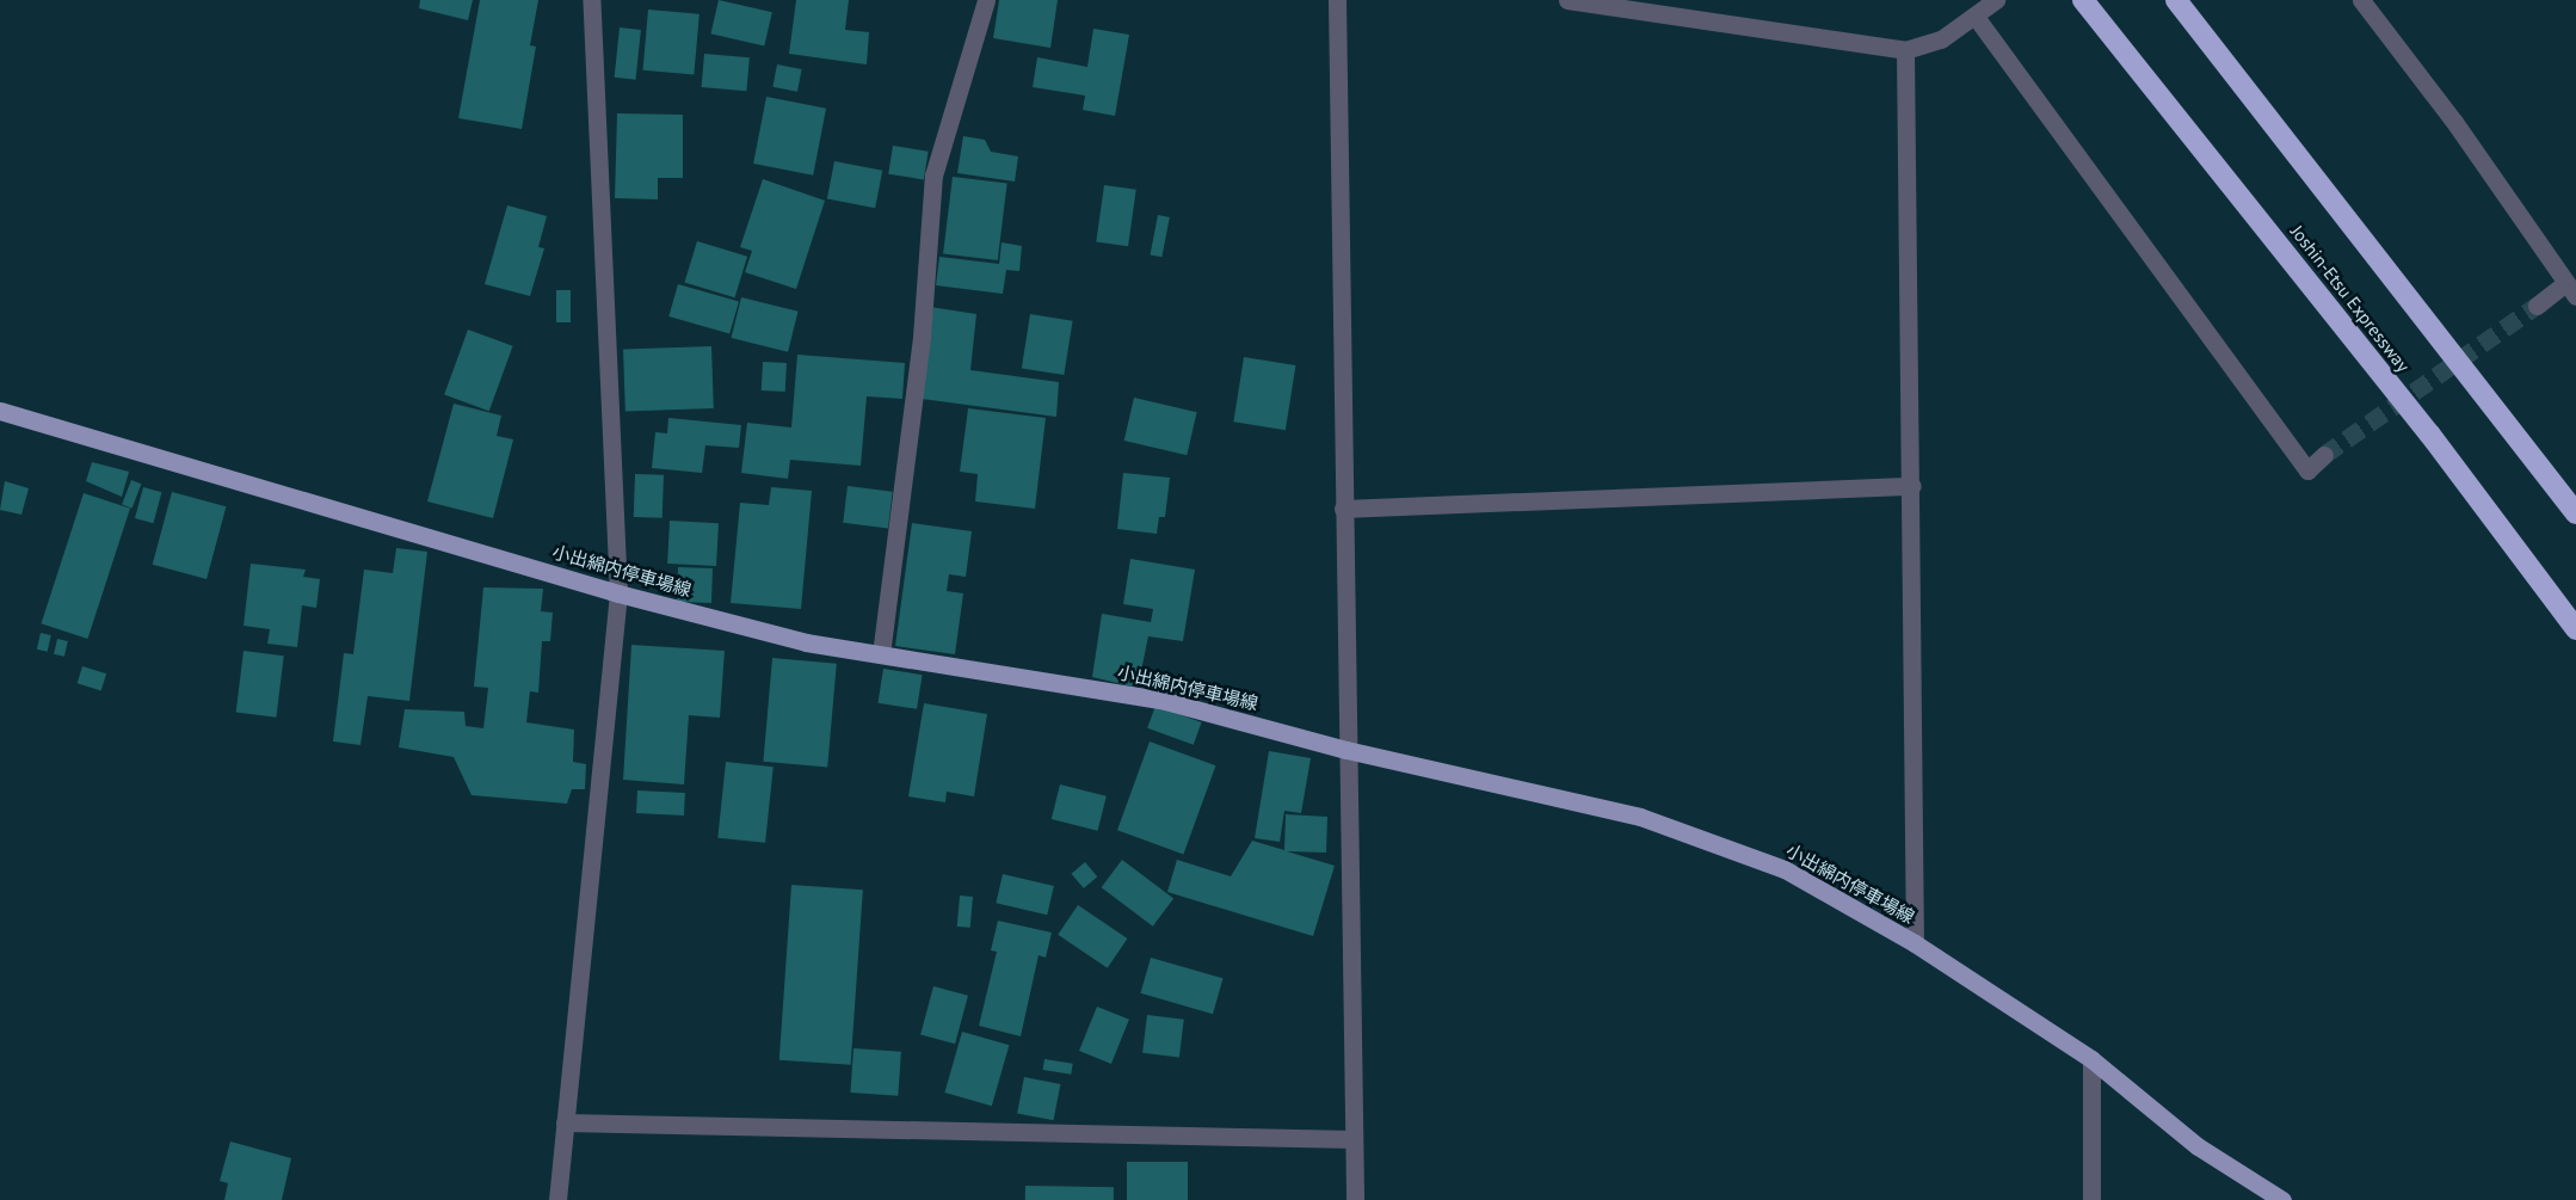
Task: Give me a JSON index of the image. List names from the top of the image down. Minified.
{"streets":{"highway":["Joshin-Etsu Expressway"],"main road":["小出綿内停車場線"]}}
